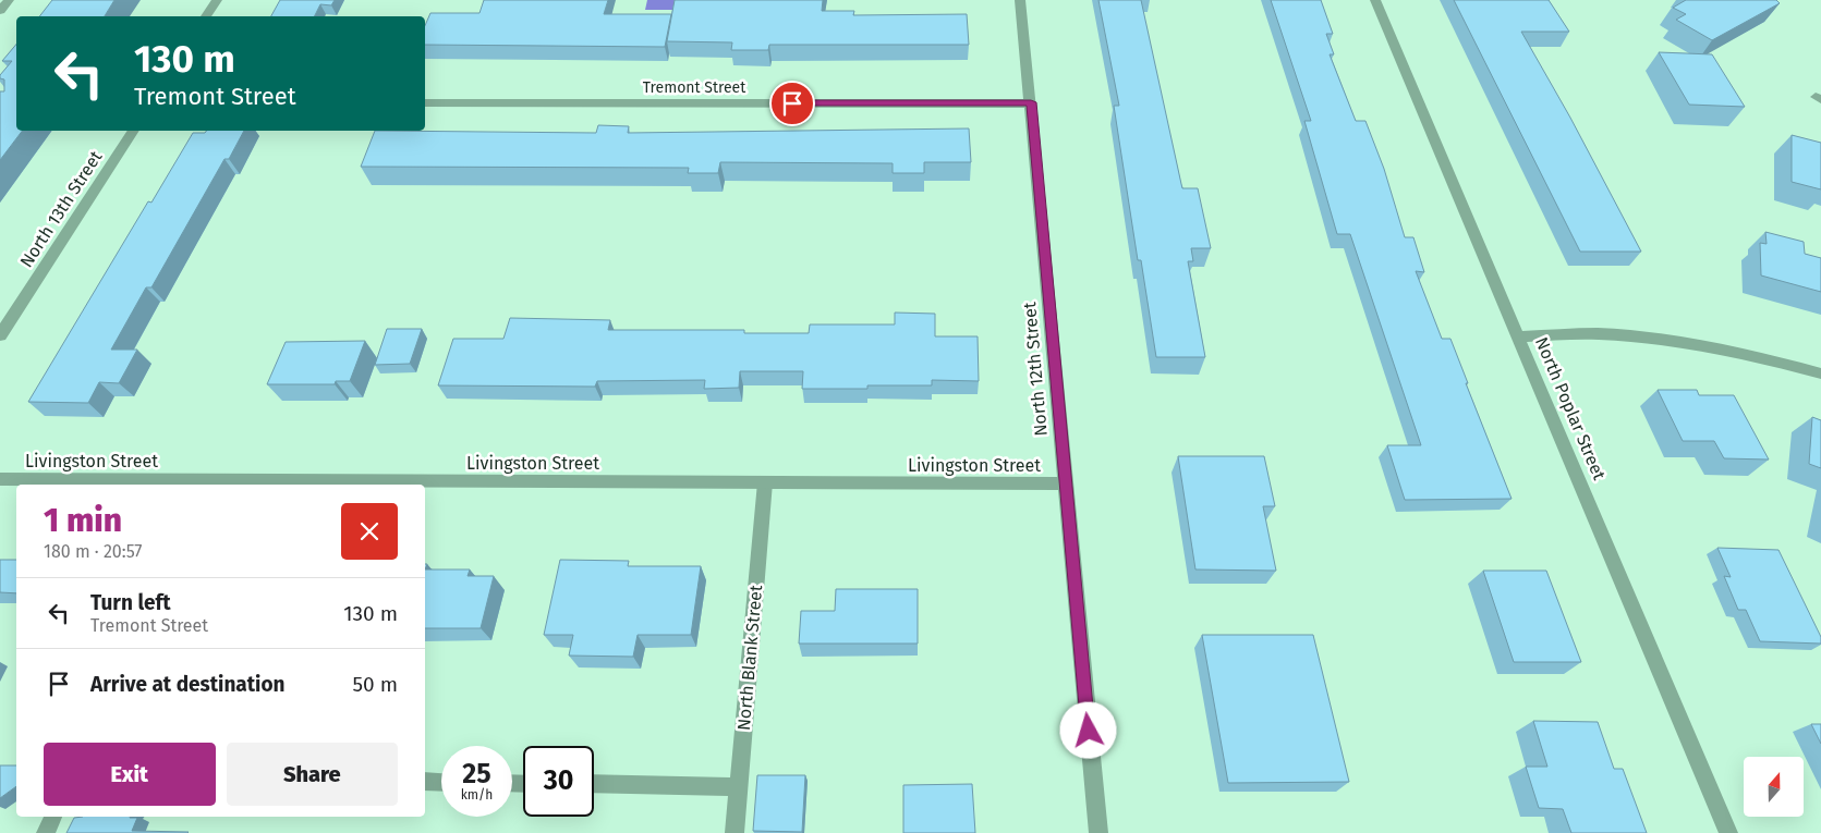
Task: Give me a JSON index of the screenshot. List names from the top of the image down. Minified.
{"streets":{"street":["Tremont Street","North 13th Street","North 12th Street","North Poplar Street","Livingston Street","North Blank Street"]},"crossings":[["Tremont Street","North 12th Street"],["North 12th Street","Livingston Street"],["Livingston Street","North Blank Street"]],"north":"top","page":{"turn":["130 m","Tremont Street"],"heading":["1 min","180 m · 20:57"],"list":[{"name":"Turn left","note":"Tremont Street","value":"130 m"},{"name":"Arrive at destination","value":"50 m"}],"buttons":["Exit","Share"],"speed":"25 km/h","limit":"30"}}
